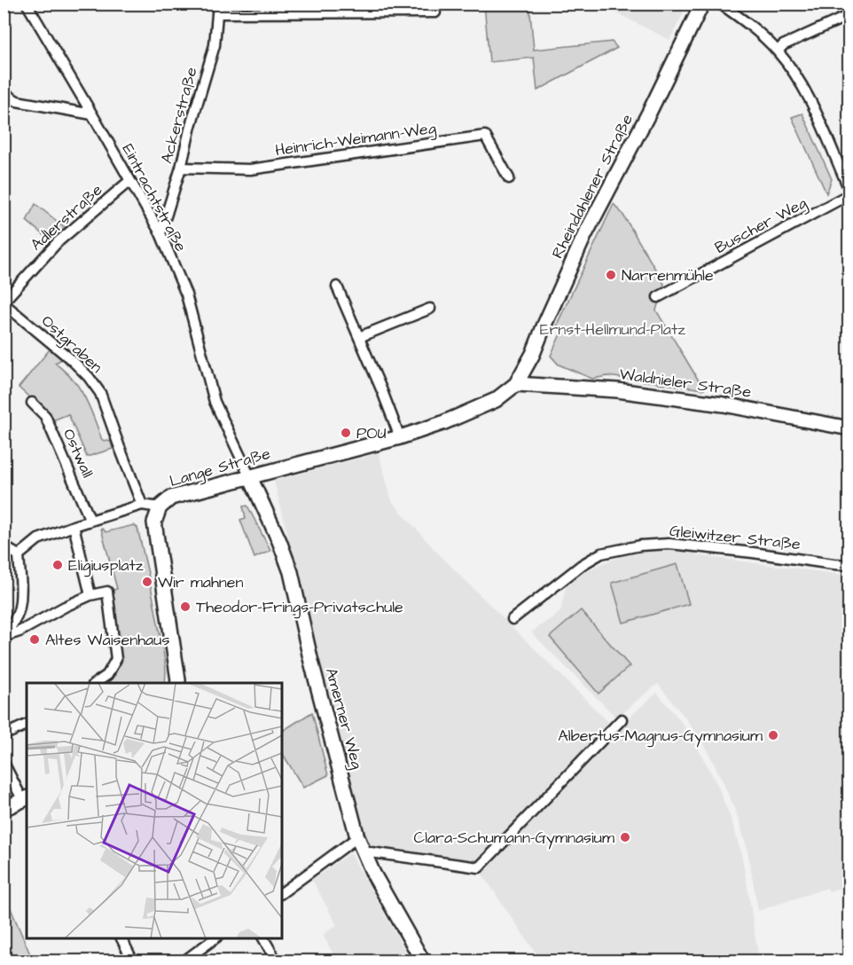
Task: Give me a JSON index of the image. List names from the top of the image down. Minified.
{"streets":{"main road":["Rheindahlener Straße","Waldnieler Straße","Lange Straße","Amerner Weg"],"street":["Ackerstraße","Heinrich-Weimann-Weg","Eintrachtstraße","Adlerstraße","Buscher Weg","Ostgraben","Ostwall","Gleiwitzer Straße"]},"crossings":[["Ackerstraße","Heinrich-Weimann-Weg"],["Ackerstraße","Eintrachtstraße"],["Rheindahlener Straße","Waldnieler Straße"],["Rheindahlener Straße","Lange Straße"],["Eintrachtstraße","Adlerstraße"],["Eintrachtstraße","Lange Straße"],["Eintrachtstraße","Amerner Weg"],["Adlerstraße","Ostgraben"],["Ostgraben","Lange Straße"],["Waldnieler Straße","Lange Straße"],["Ostwall","Lange Straße"],["Lange Straße","Amerner Weg"]],"parks":["Ernst-Hellmund-Platz"],"places":["Narrenmühle","POU","Eligiusplatz","Wir mahnen","Theodor-Frings-Privatschule","Altes Waisenhaus","Albertus-Magnus-Gymnasium","Clara-Schumann-Gymnasium"]}
